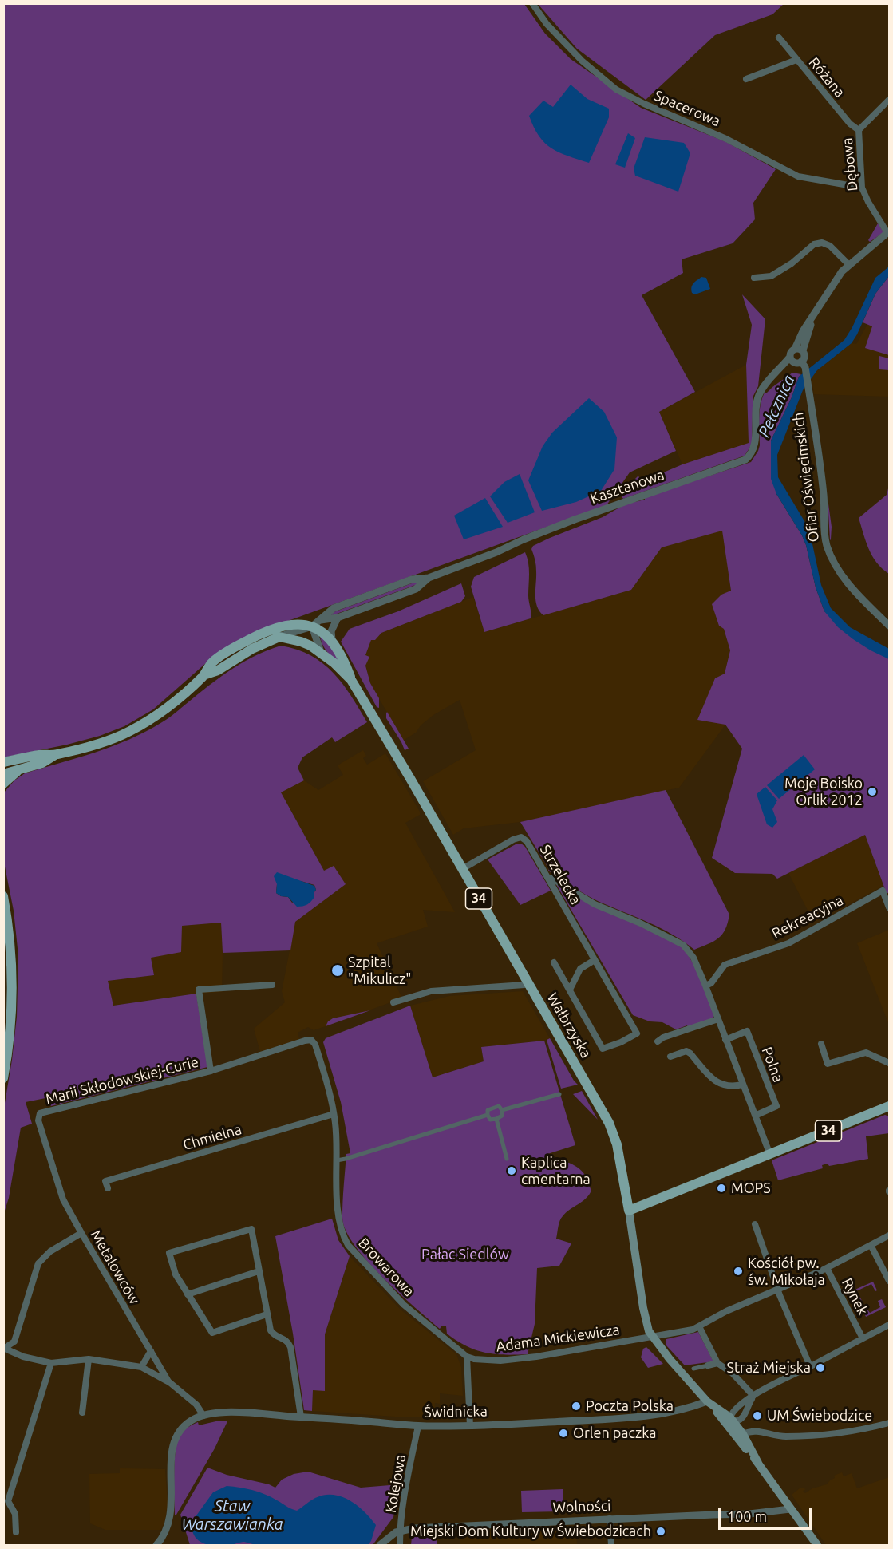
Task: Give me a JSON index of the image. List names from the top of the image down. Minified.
{"streets":{"main road":["34","Wałbrzyska"],"street":["Różana","Spacerowa","Dębowa","Ofiar Oświęcimskich","Kasztanowa","Strzelecka","Rekreacyjna","Polna","Marii Skłodowskiej-Curie","Chmielna","Metalowców","Browarowa","Rynek","Adama Mickiewicza","Świdnicka","Kolejowa","Wolności"]},"crossings":[["Różana","Dębowa"],["Spacerowa","Dębowa"],["Ofiar Oświęcimskich","Kasztanowa"],["Kasztanowa","Wałbrzyska"],["Strzelecka","Wałbrzyska"],["34","Wałbrzyska"],["Wałbrzyska","Adama Mickiewicza"],["Wałbrzyska","Świdnicka"],["Wałbrzyska","Wolności"],["Marii Skłodowskiej-Curie","Metalowców"],["Marii Skłodowskiej-Curie","Browarowa"],["Chmielna","Browarowa"],["Metalowców","Świdnicka"],["Browarowa","Adama Mickiewicza"],["Rynek","Adama Mickiewicza"],["Świdnicka","Kolejowa"],["Kolejowa","Wolności"]],"water":["Pełcznica","Staw Warszawianka"],"parks":["Pałac Siedlów"],"places":["Moje Boisko Orlik 2012","Szpital \"Mikulicz\"","Kaplica cmentarna","MOPS","Kościół pw. św. Mikołaja","Straż Miejska","Poczta Polska","UM Świebodzice","Orlen paczka","Miejski Dom Kultury w Świebodzicach"],"scale_bar":"100 m"}
